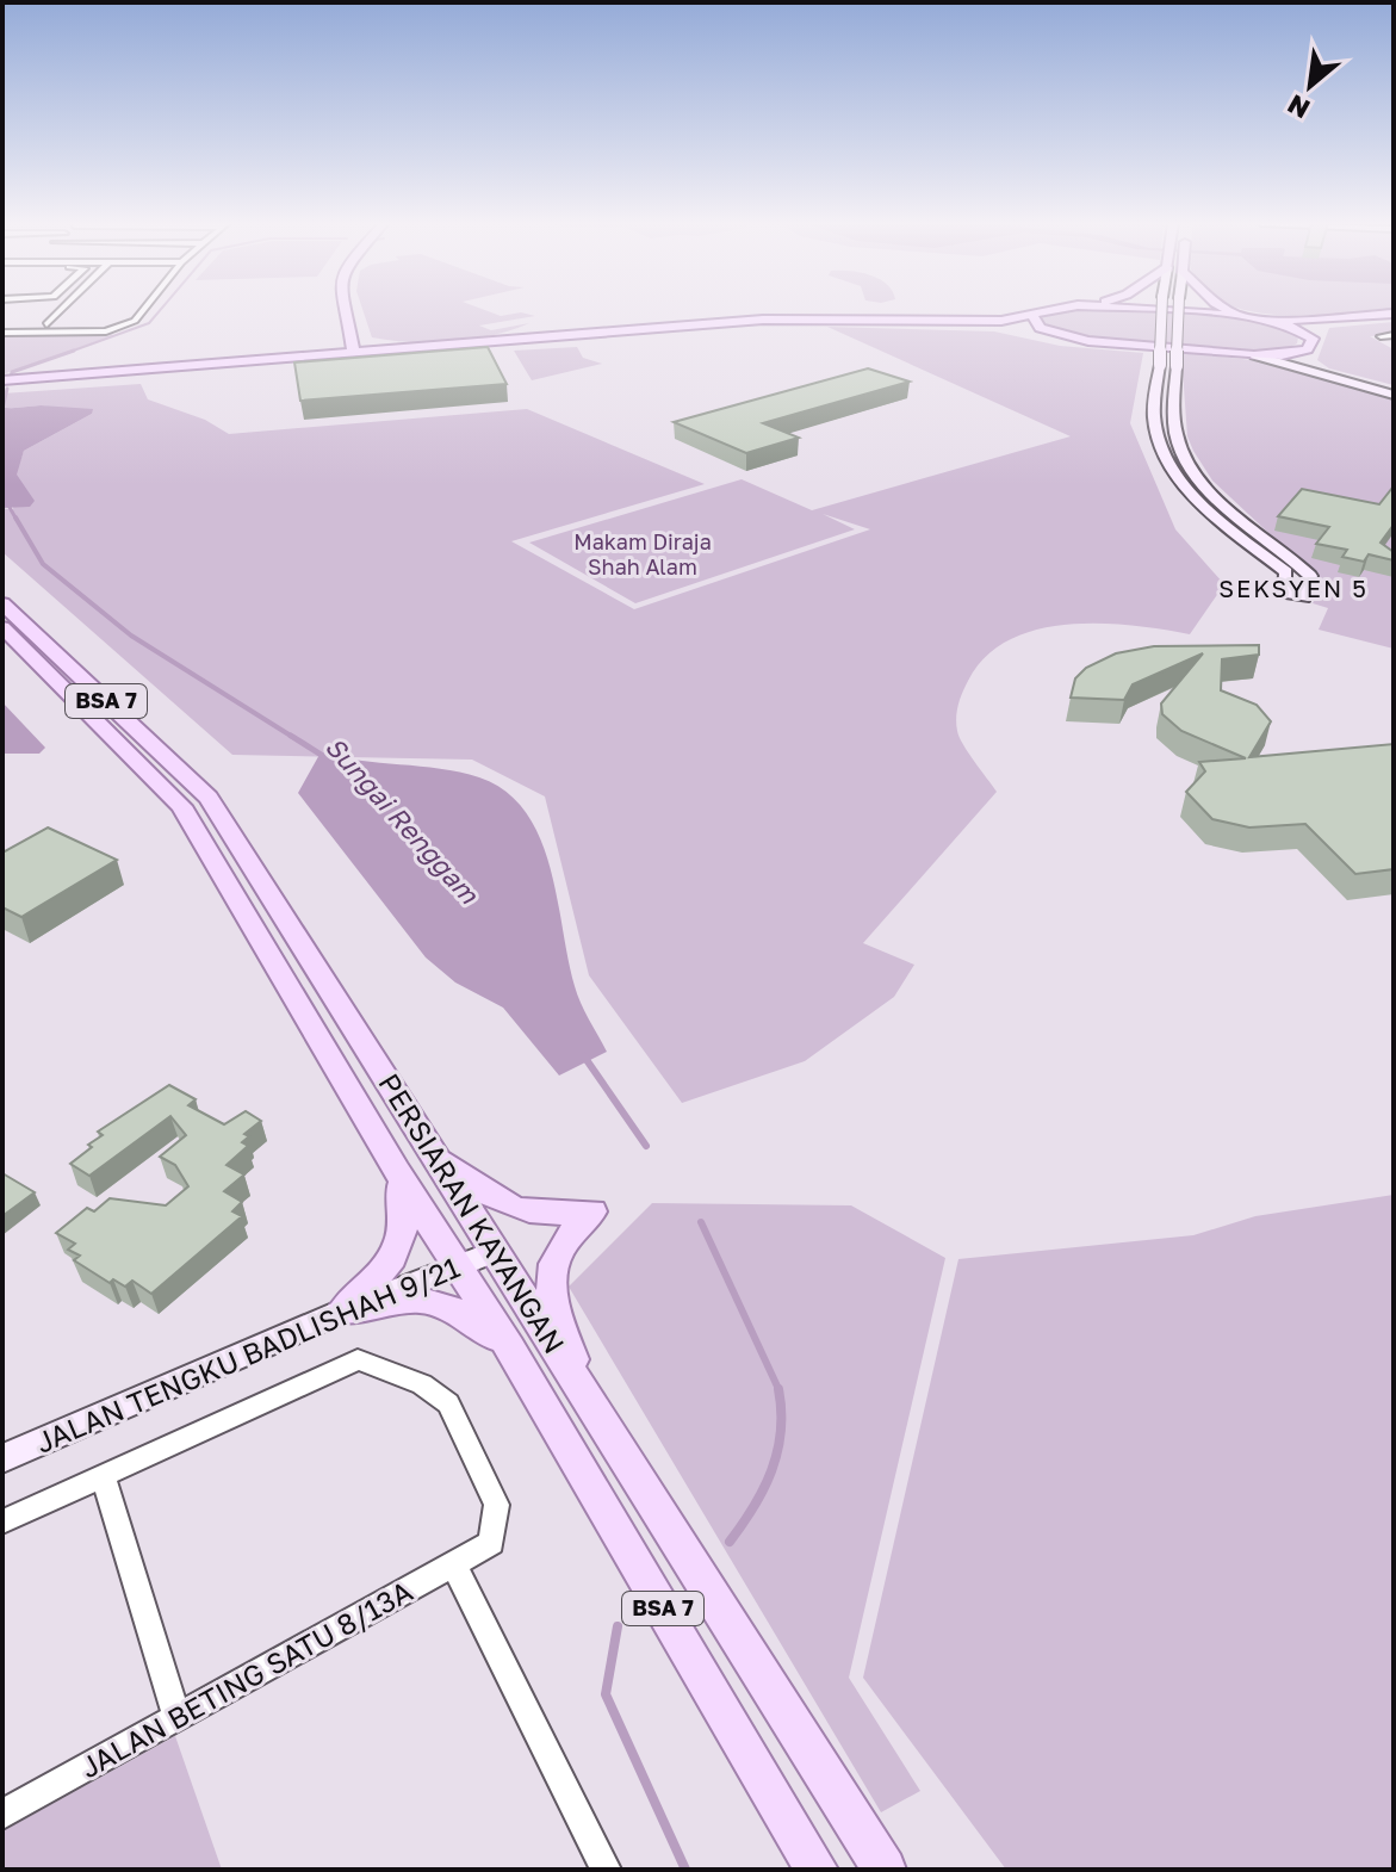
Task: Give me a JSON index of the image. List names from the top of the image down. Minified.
{"streets":{"main road":["BSA 7","PERSIARAN KAYANGAN"],"street":["JALAN TENGKU BADLISHAH 9/21","JALAN BETING SATU 8/13A"]},"crossings":[["PERSIARAN KAYANGAN","JALAN TENGKU BADLISHAH 9/21"]],"districts":["SEKSYEN 5"],"water":["Sungai Renggam"],"parks":["Makam Diraja Shah Alam"],"north":"bottom left"}
